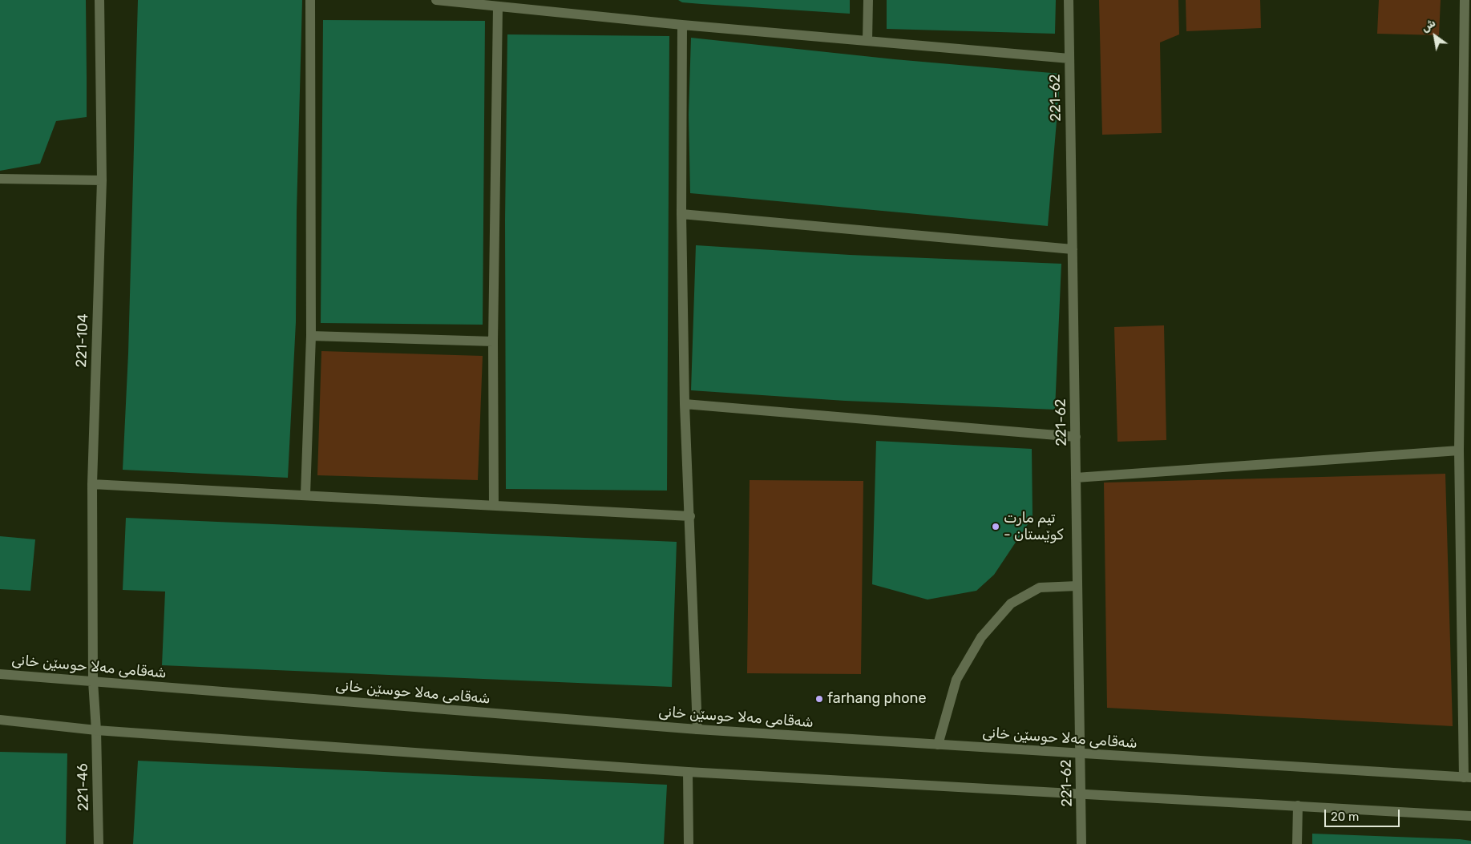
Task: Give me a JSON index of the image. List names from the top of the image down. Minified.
{"streets":{"street":["221-62","221-104","شەقامی مەلا حوسێن خانی","221-46"]},"crossings":[["221-62","شەقامی مەلا حوسێن خانی"],["221-104","شەقامی مەلا حوسێن خانی"],["221-104","221-46"],["شەقامی مەلا حوسێن خانی","221-46"]],"places":["تیم مارت - کوێستان","farhang phone"],"scale_bar":"20 m","north":"top left"}
